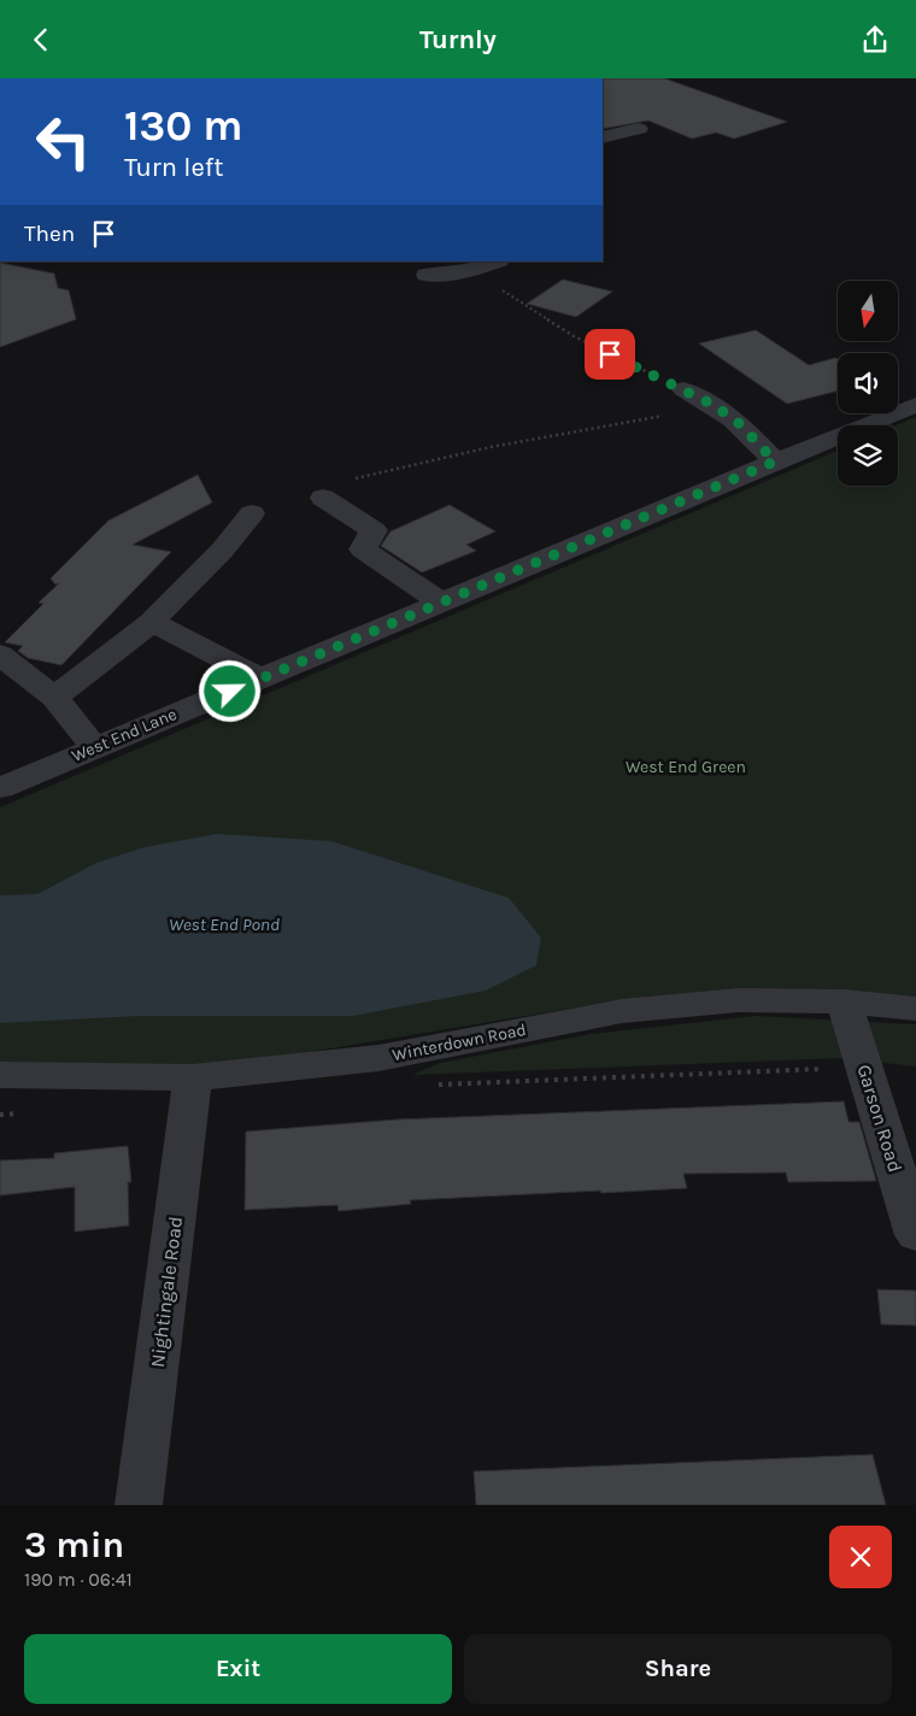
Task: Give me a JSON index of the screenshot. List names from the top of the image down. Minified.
{"streets":{"street":["West End Lane","Winterdown Road","Garson Road","Nightingale Road"]},"crossings":[["Winterdown Road","Garson Road"],["Winterdown Road","Nightingale Road"]],"water":["West End Pond"],"parks":["West End Green"],"north":"bottom","page":{"header":"Turnly","turn":["130 m","Turn left"],"then":"Then","heading":["3 min","190 m · 06:41"],"buttons":["Exit","Share"]}}
